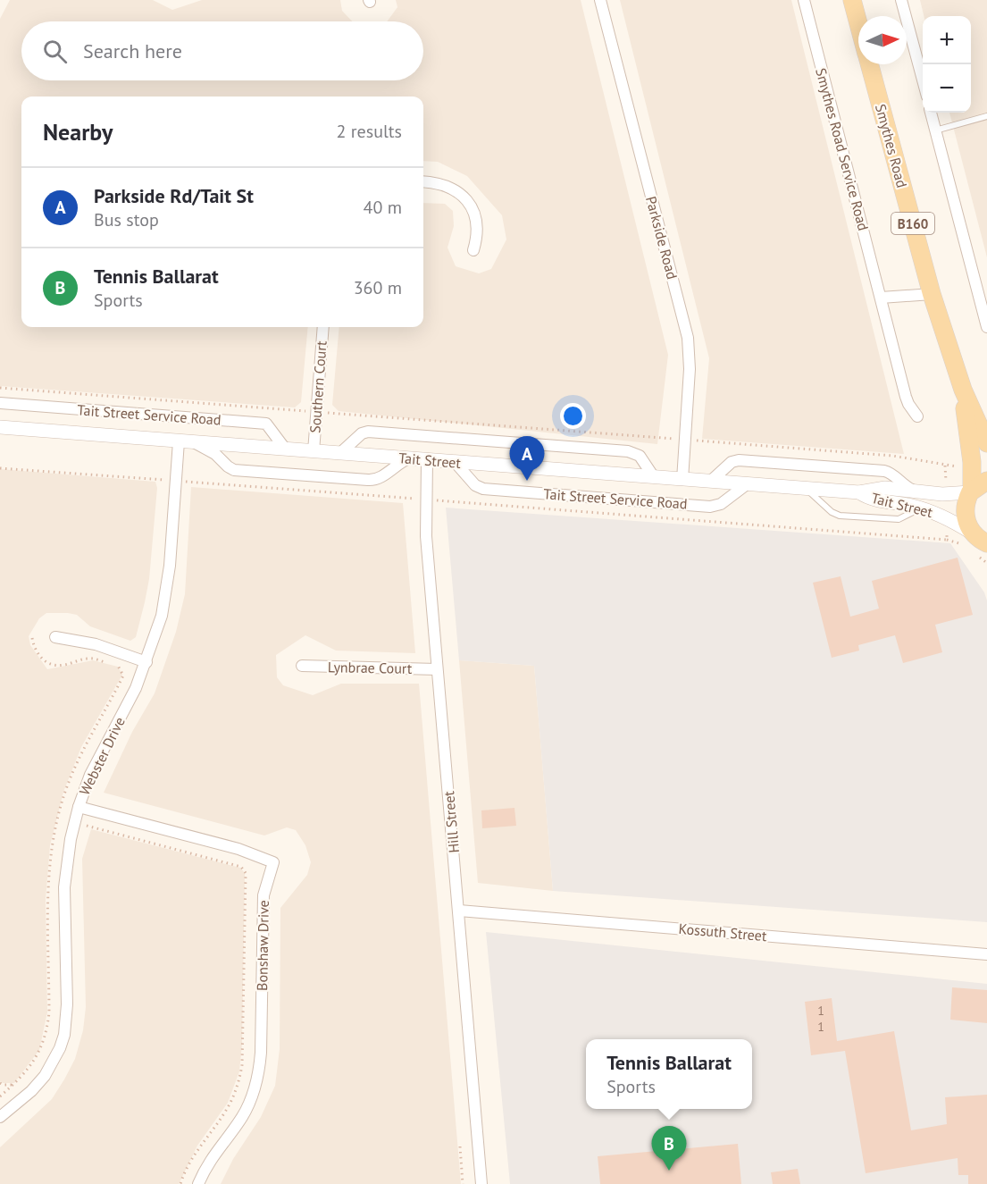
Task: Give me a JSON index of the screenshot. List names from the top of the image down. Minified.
{"streets":{"main road":["Smythes Road","B160"],"street":["Smythes Road Service Road","Parkside Road","Southern Court","Tait Street Service Road","Tait Street","Lynbrae Court","Webster Drive","Hill Street","Kossuth Street","Bonshaw Drive"]},"crossings":[["Smythes Road","B160"],["Smythes Road","Tait Street"],["B160","Tait Street"],["Parkside Road","Tait Street"],["Southern Court","Tait Street"],["Tait Street Service Road","Tait Street"],["Tait Street","Webster Drive"],["Tait Street","Hill Street"],["Lynbrae Court","Hill Street"],["Webster Drive","Bonshaw Drive"],["Hill Street","Kossuth Street"]],"house_numbers":["1","1"],"north":"right","page":{"map_buttons":["+","−"],"search":"Search here","heading":["Nearby","2 results"],"list":[{"mark":"A","name":"Parkside Rd/Tait St","note":"Bus stop","value":"40 m"},{"mark":"B","name":"Tennis Ballarat","note":"Sports","value":"360 m"}],"pins":["A","B"],"popup":["Tennis Ballarat","Sports"]}}
